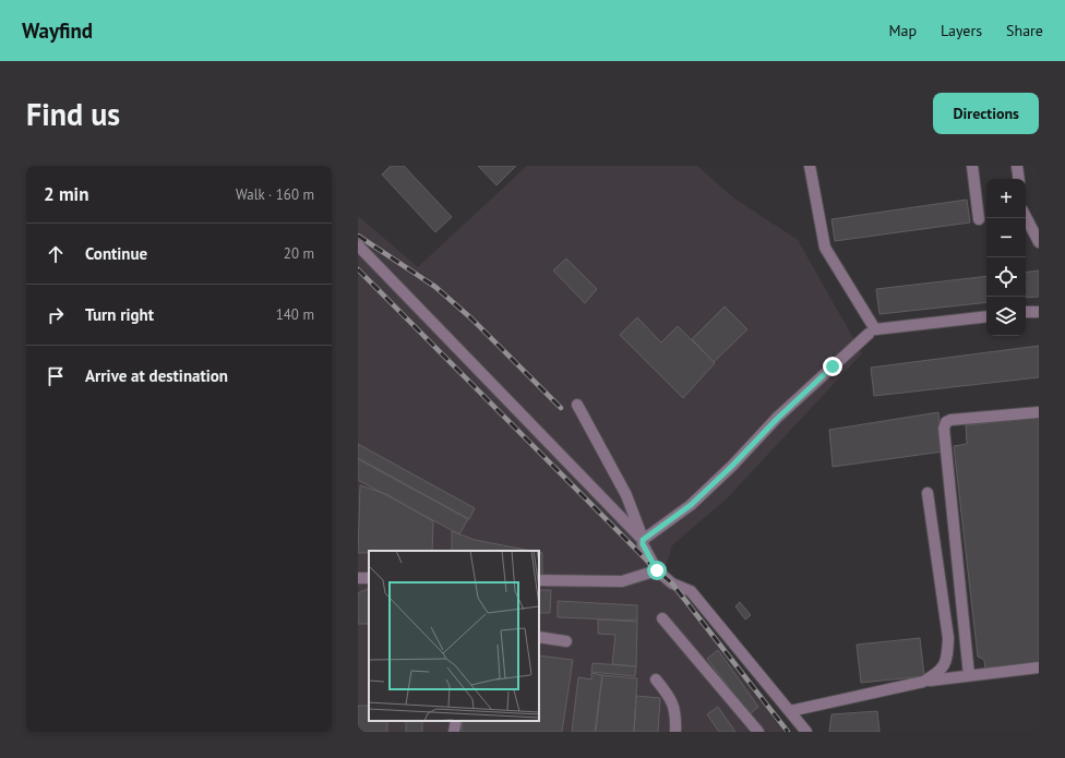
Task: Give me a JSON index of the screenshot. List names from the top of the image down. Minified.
{"page":{"header":"Wayfind","nav":["Map","Layers","Share"],"buttons":"Directions","title":"Find us","heading":["2 min","Walk · 160 m"],"map_buttons":["+","−"],"list":[["Continue","20 m"],["Turn right","140 m"],"Arrive at destination"]}}
